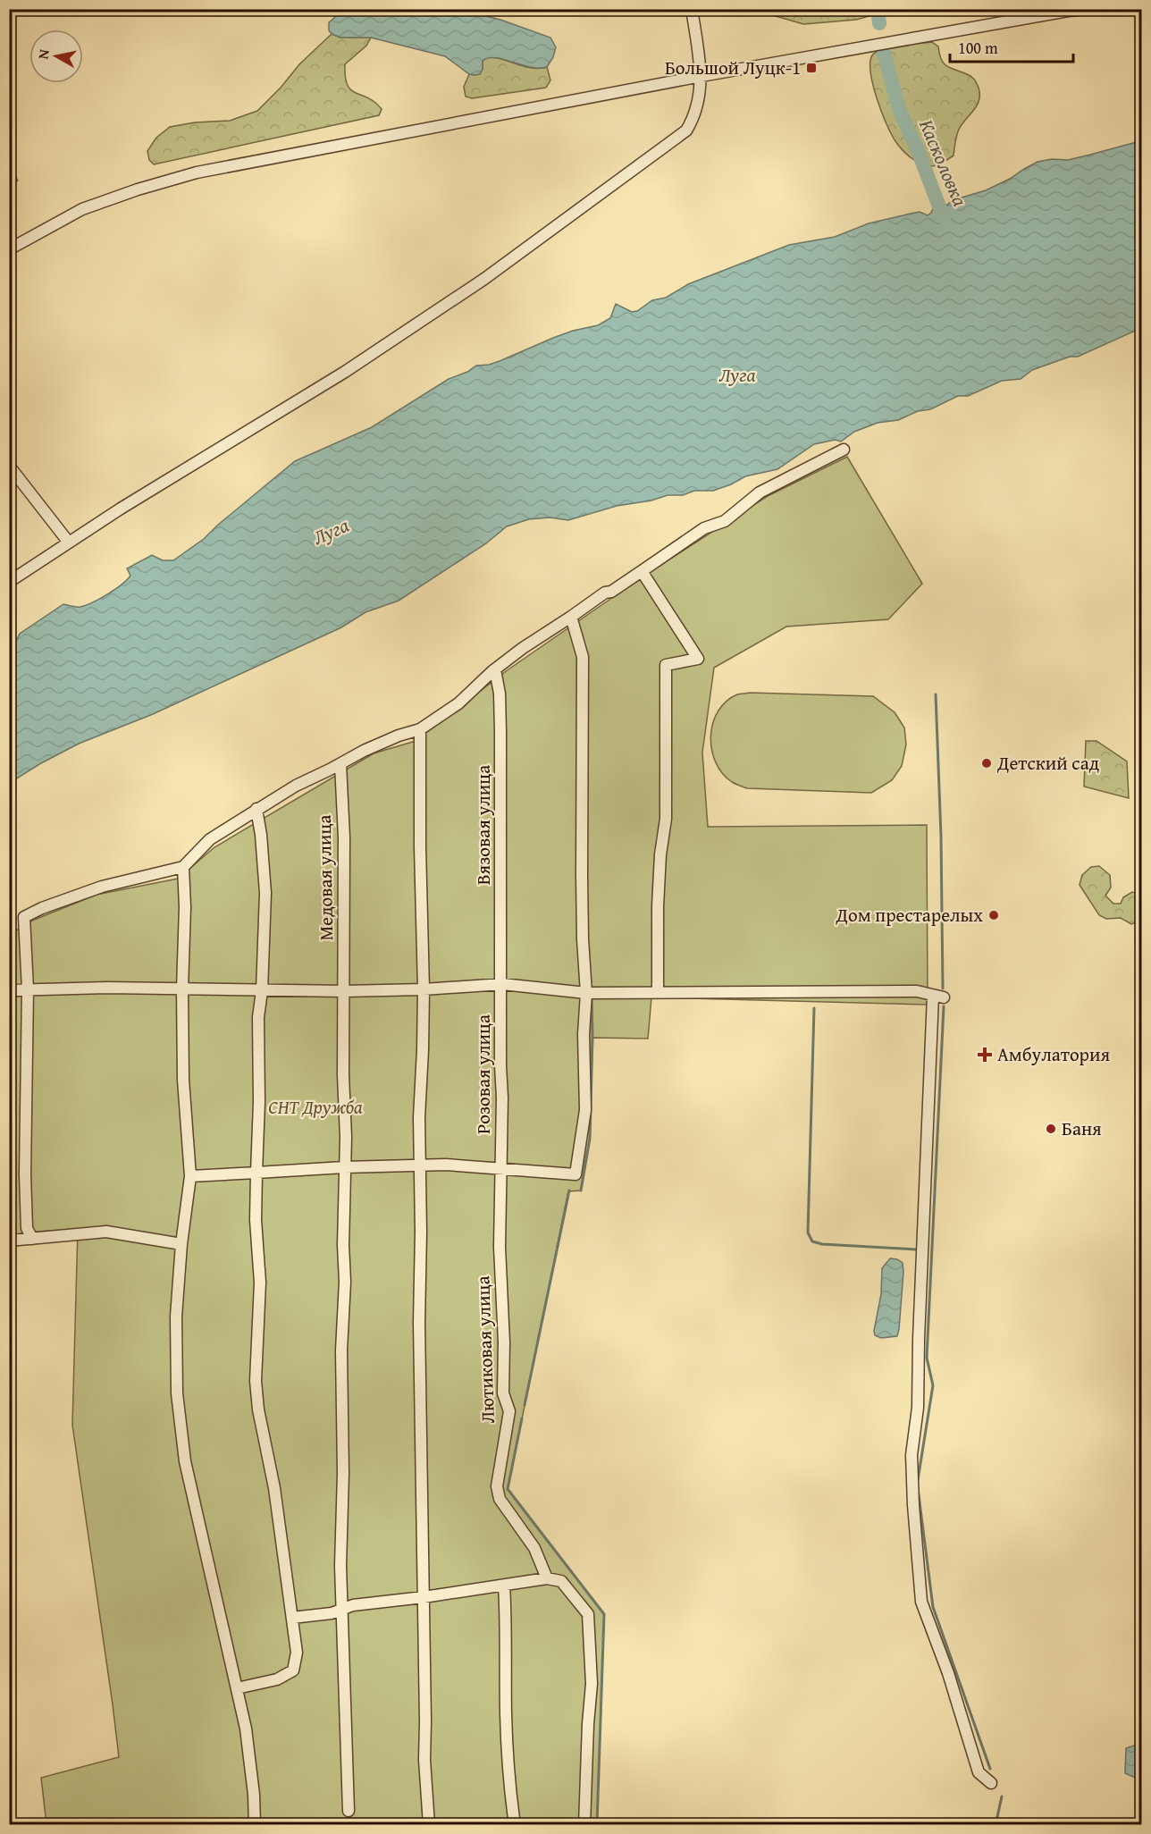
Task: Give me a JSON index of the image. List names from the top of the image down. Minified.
{"streets":{"street":["Вязовая улица","Медовая улица","Розовая улица","Лютиковая улица"]},"crossings":[["Вязовая улица","Розовая улица"],["Розовая улица","Лютиковая улица"]],"water":["Касколовка","Луга"],"parks":["СНТ Дружба"],"places":{"transit":["Большой Луцк-1"],"other":["Детский сад","Дом престарелых","Баня"],"health":["Амбулатория"]},"scale_bar":"100 m","north":"left"}
